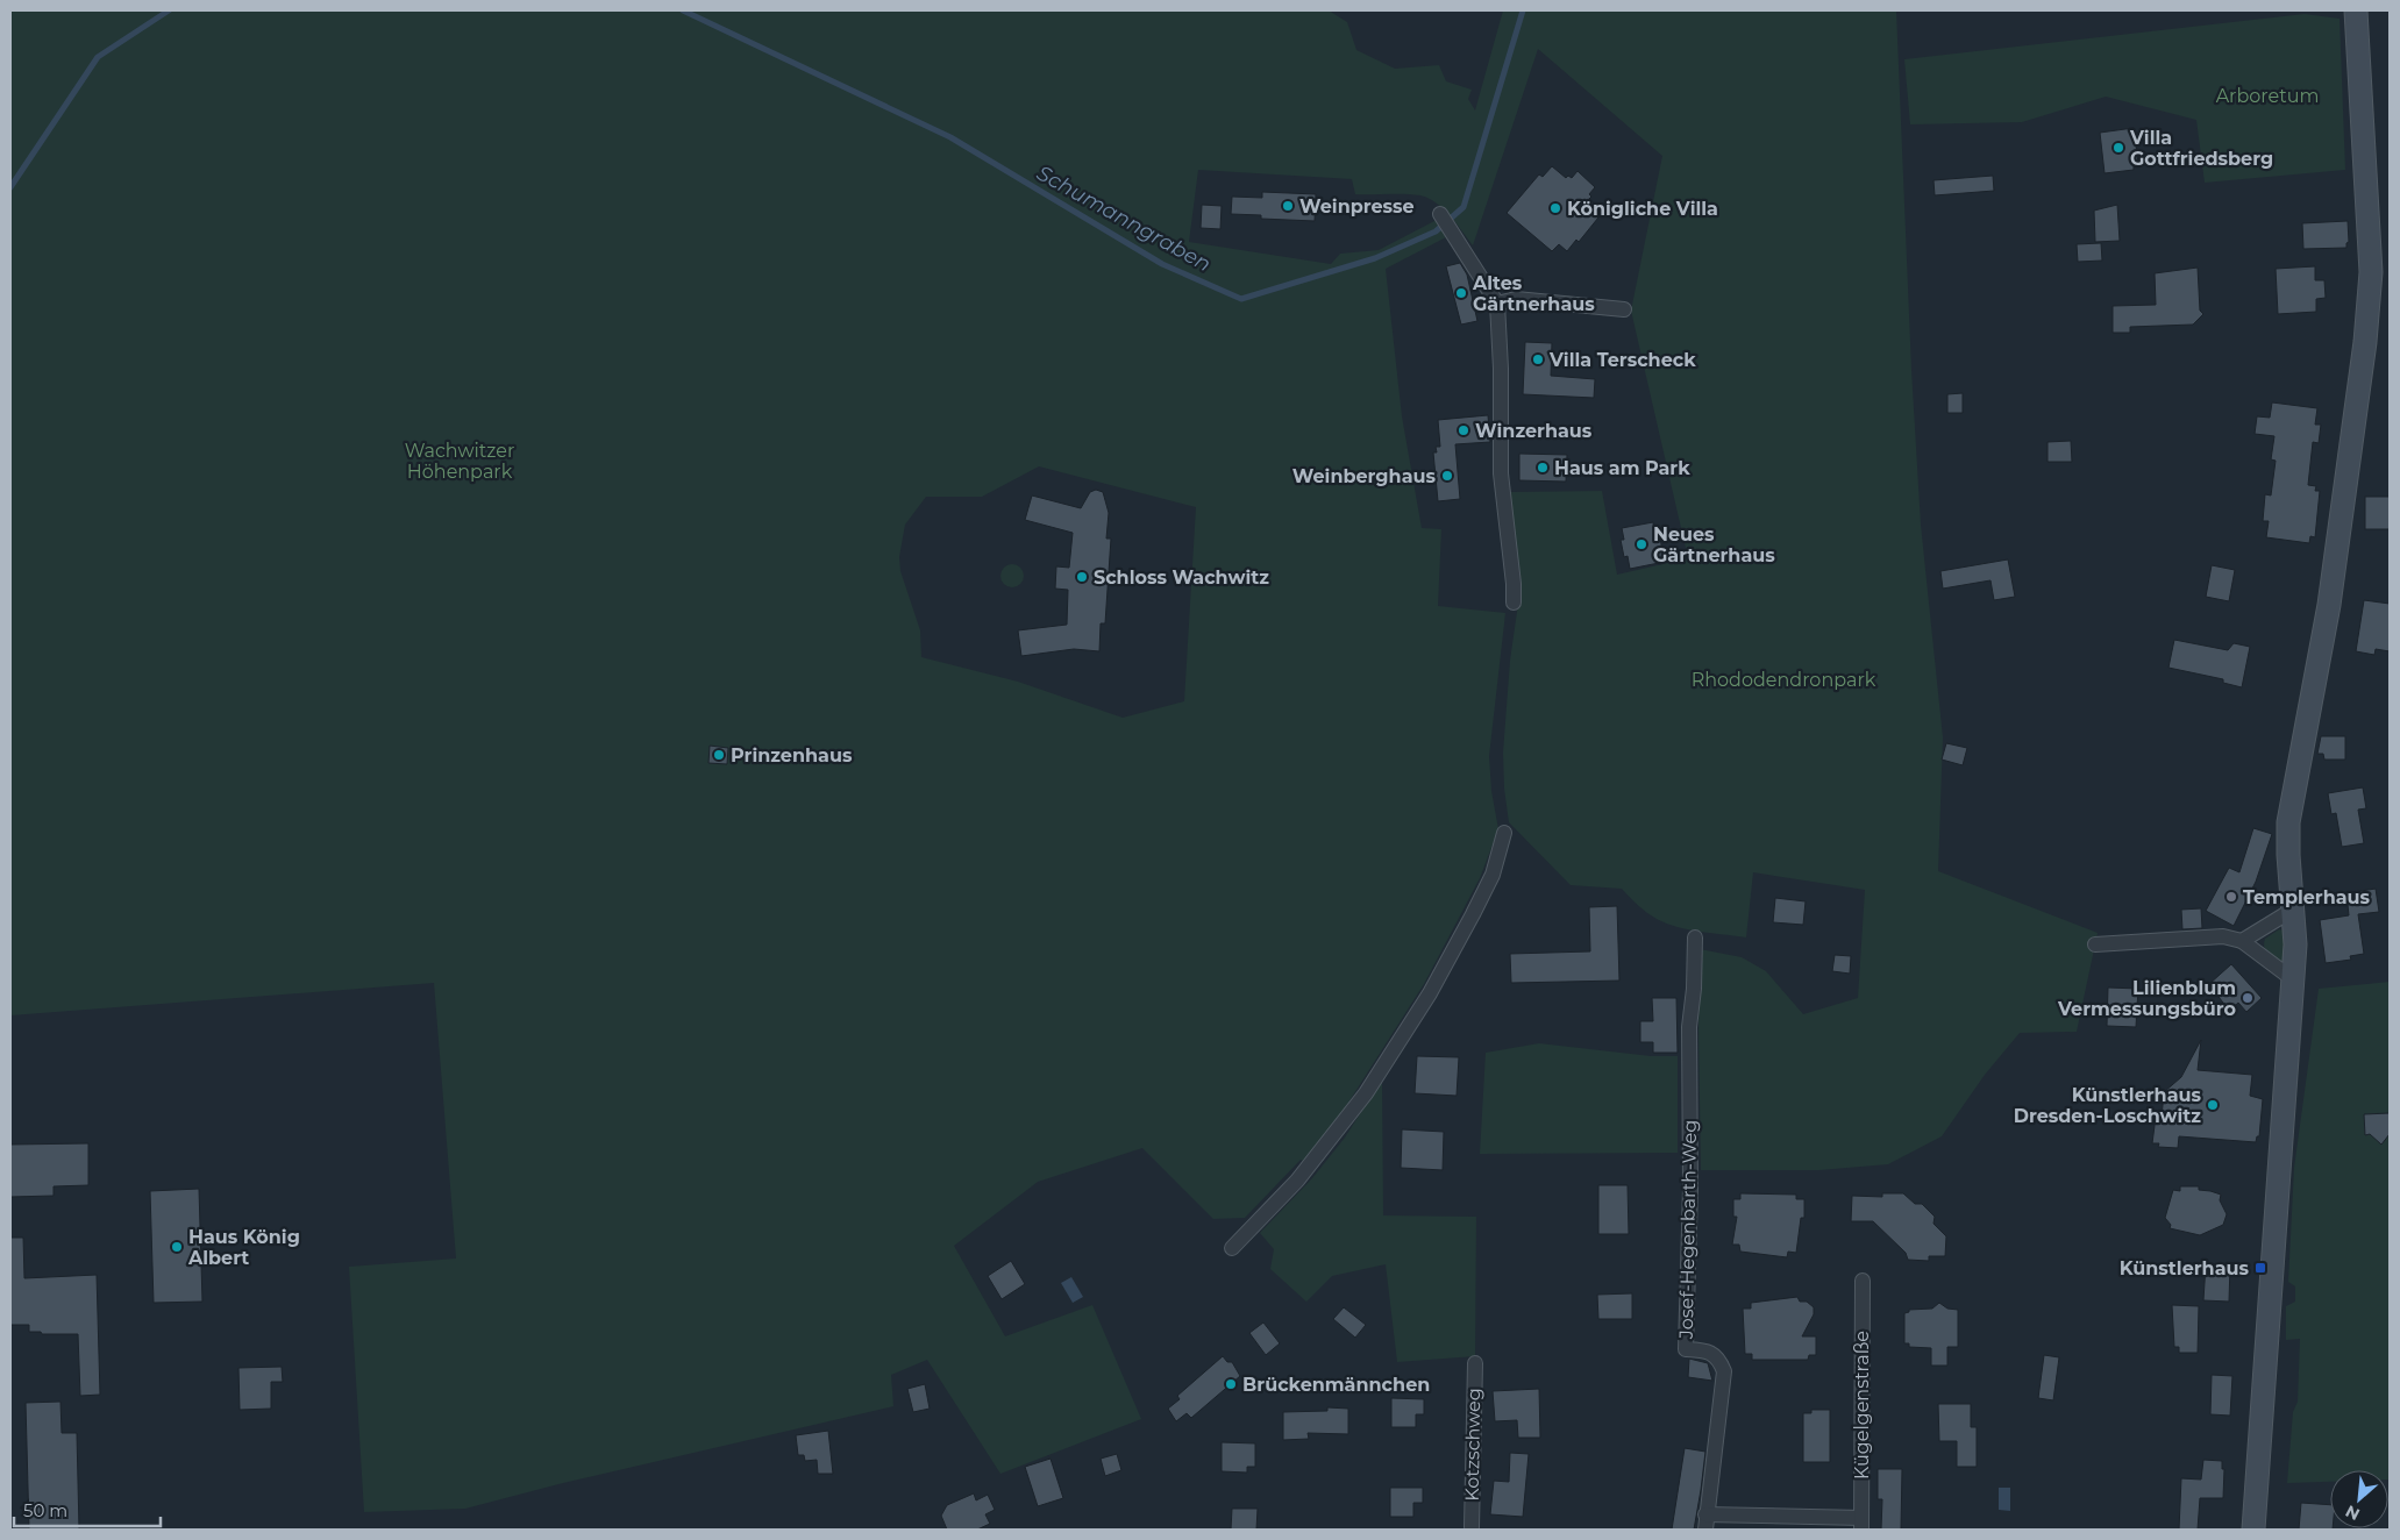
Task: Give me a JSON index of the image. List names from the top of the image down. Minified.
{"streets":{"street":["Josef-Hegenbarth-Weg","Kügelgenstraße","Kotzschweg"]},"water":["Schumanngraben"],"parks":["Arboretum","Wachwitzer Höhenpark","Rhododendronpark"],"places":{"other":["Villa Gottfriedsberg","Weinpresse","Königliche Villa","Altes Gärtnerhaus","Villa Terscheck","Winzerhaus","Haus am Park","Weinberghaus","Neues Gärtnerhaus","Schloss Wachwitz","Prinzenhaus","Templerhaus","Lilienblum Vermessungsbüro","Künstlerhaus Dresden-Loschwitz","Haus König Albert","Brückenmännchen"],"transit":["Künstlerhaus"]},"scale_bar":"50 m","north":"bottom left"}
